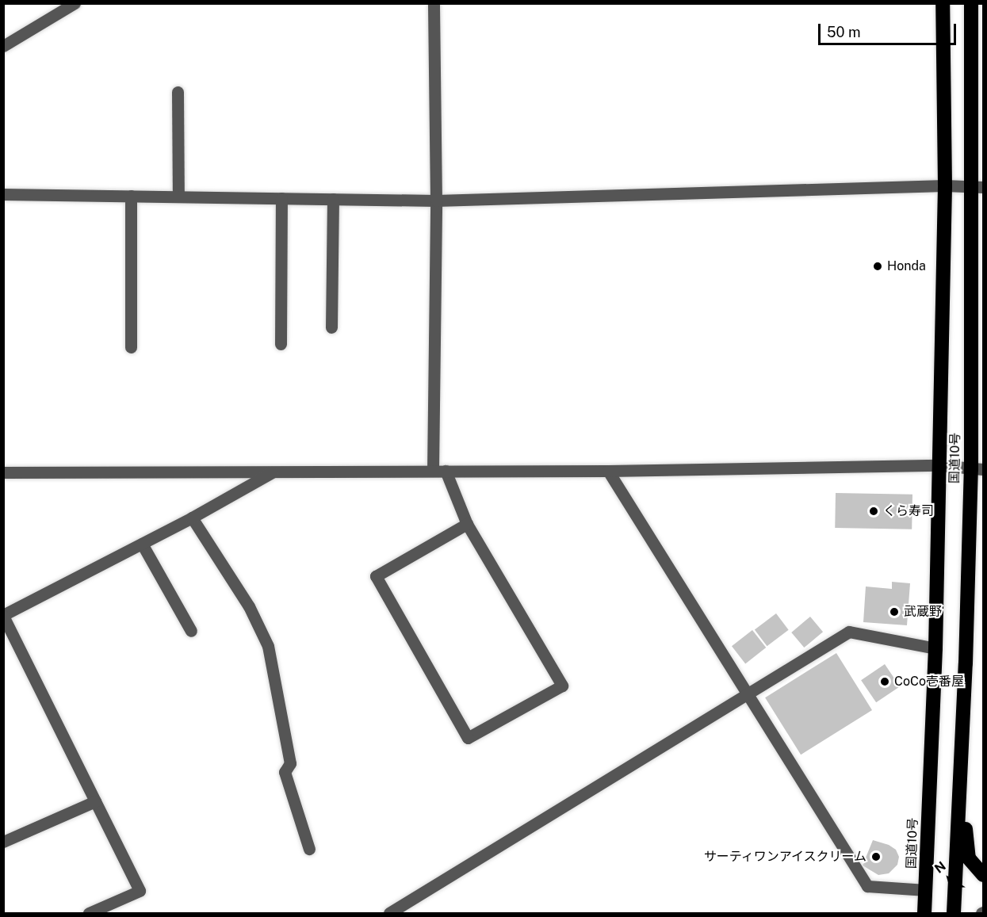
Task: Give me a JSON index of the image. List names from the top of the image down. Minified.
{"streets":{"highway":["国道10号"]},"places":["Honda","くら寿司","武蔵野","CoCo壱番屋","サーティワンアイスクリーム"],"scale_bar":"50 m","north":"top left"}
